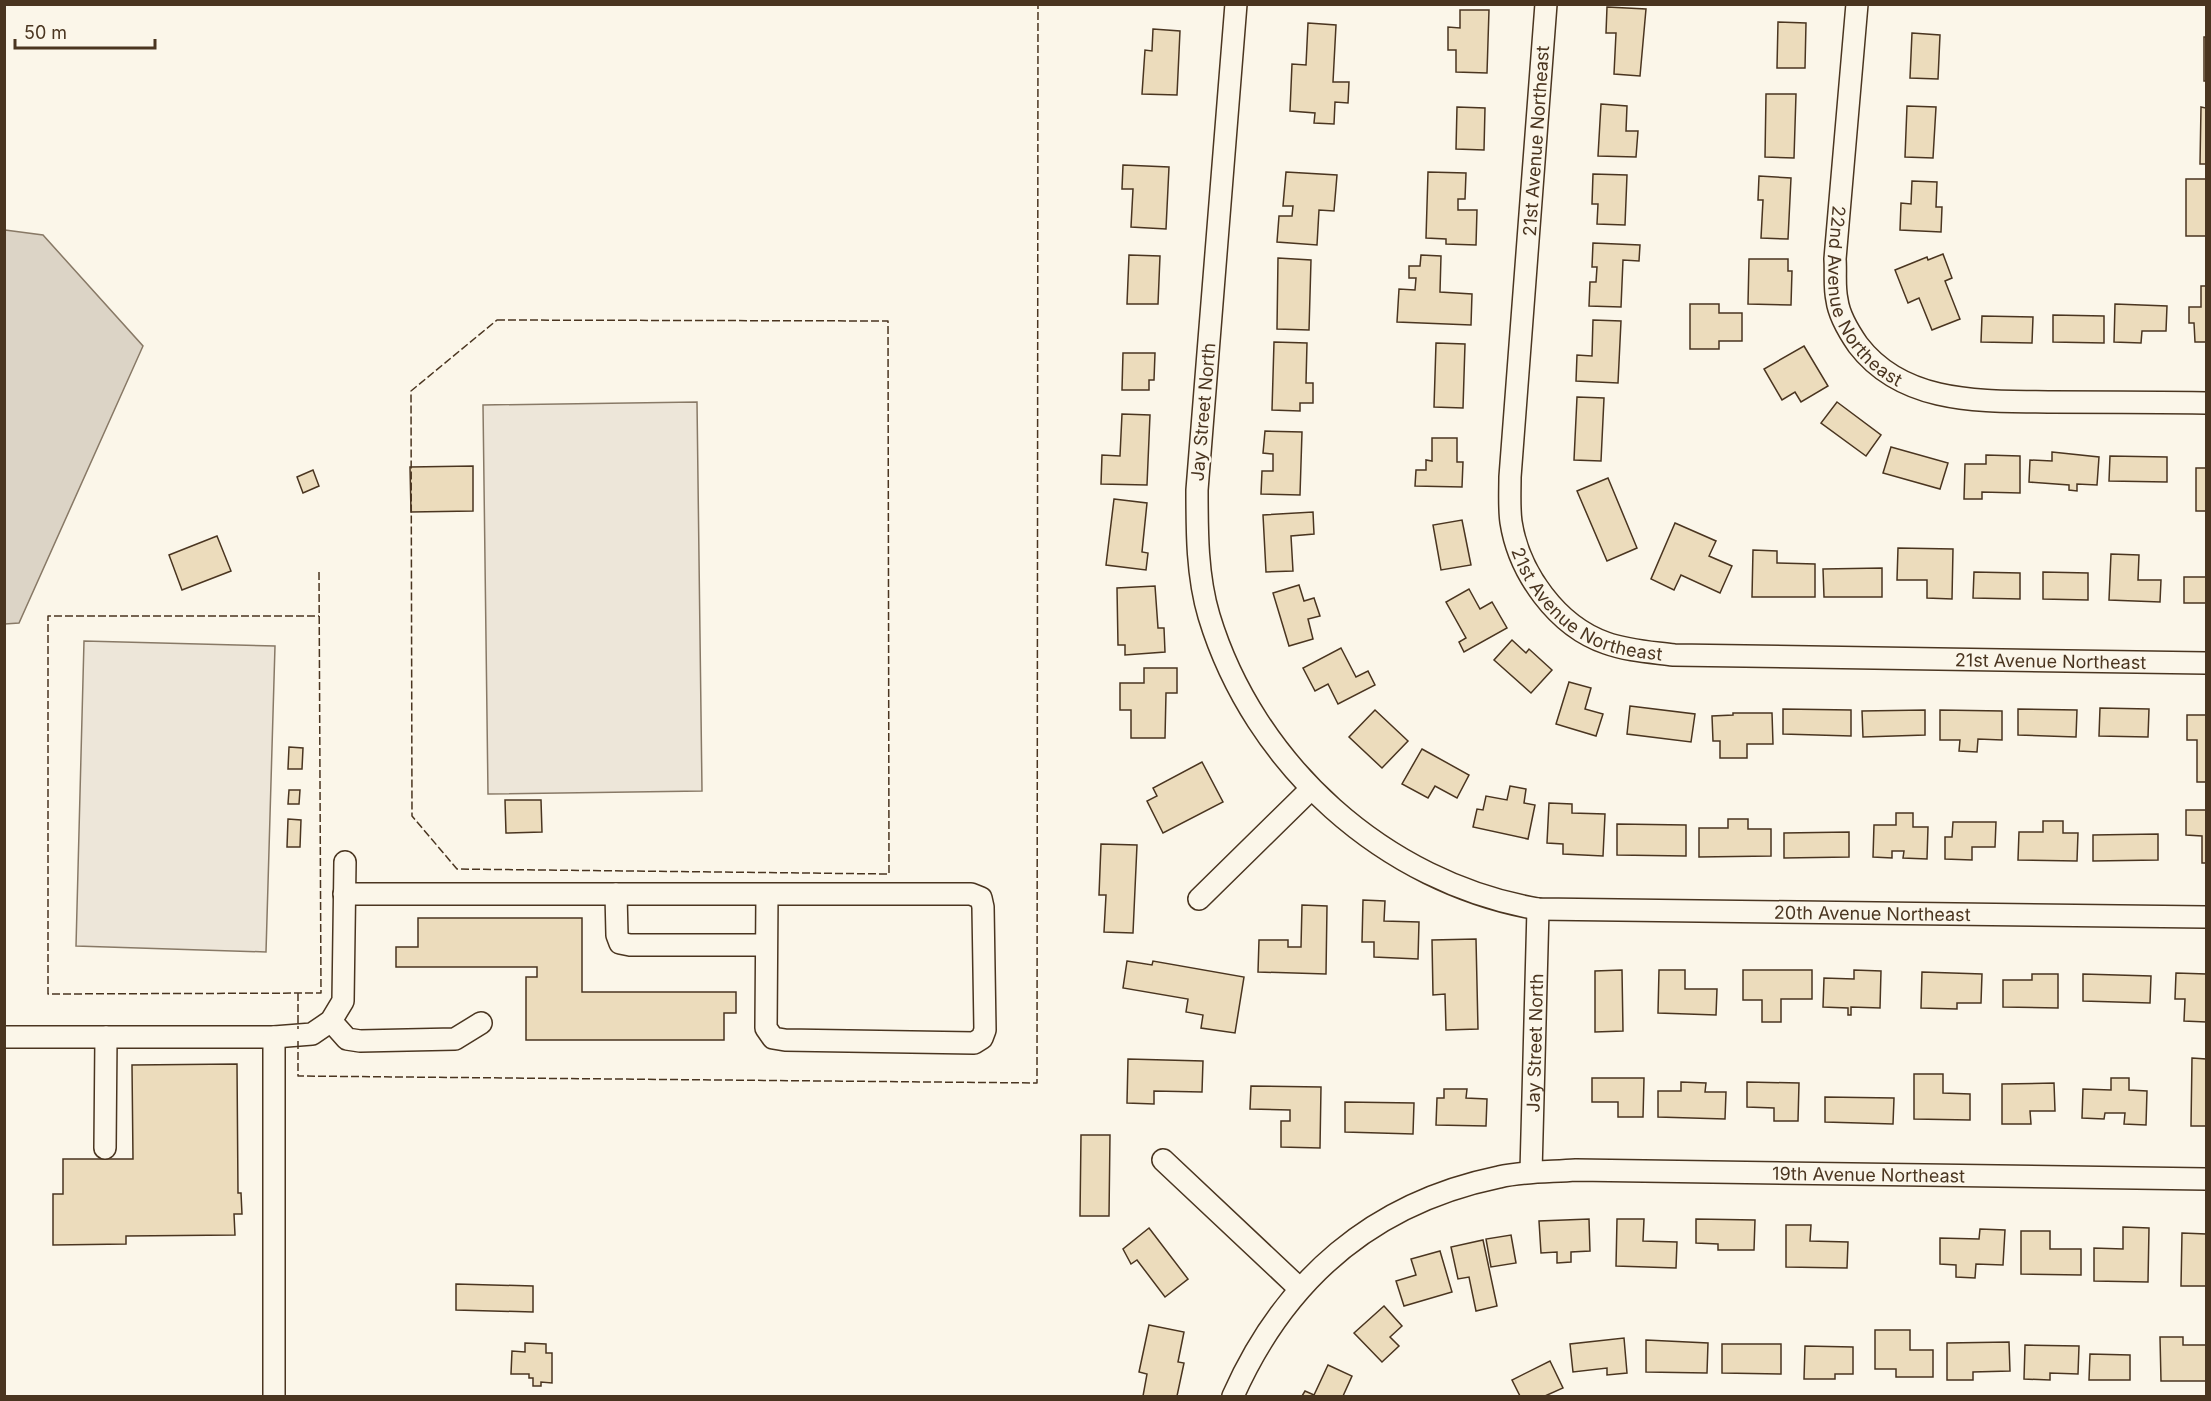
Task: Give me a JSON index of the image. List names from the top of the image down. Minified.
{"streets":{"street":["21st Avenue Northeast","22nd Avenue Northeast","Jay Street North","20th Avenue Northeast","19th Avenue Northeast"]},"crossings":[["Jay Street North","20th Avenue Northeast"],["Jay Street North","19th Avenue Northeast"]],"scale_bar":"50 m"}
